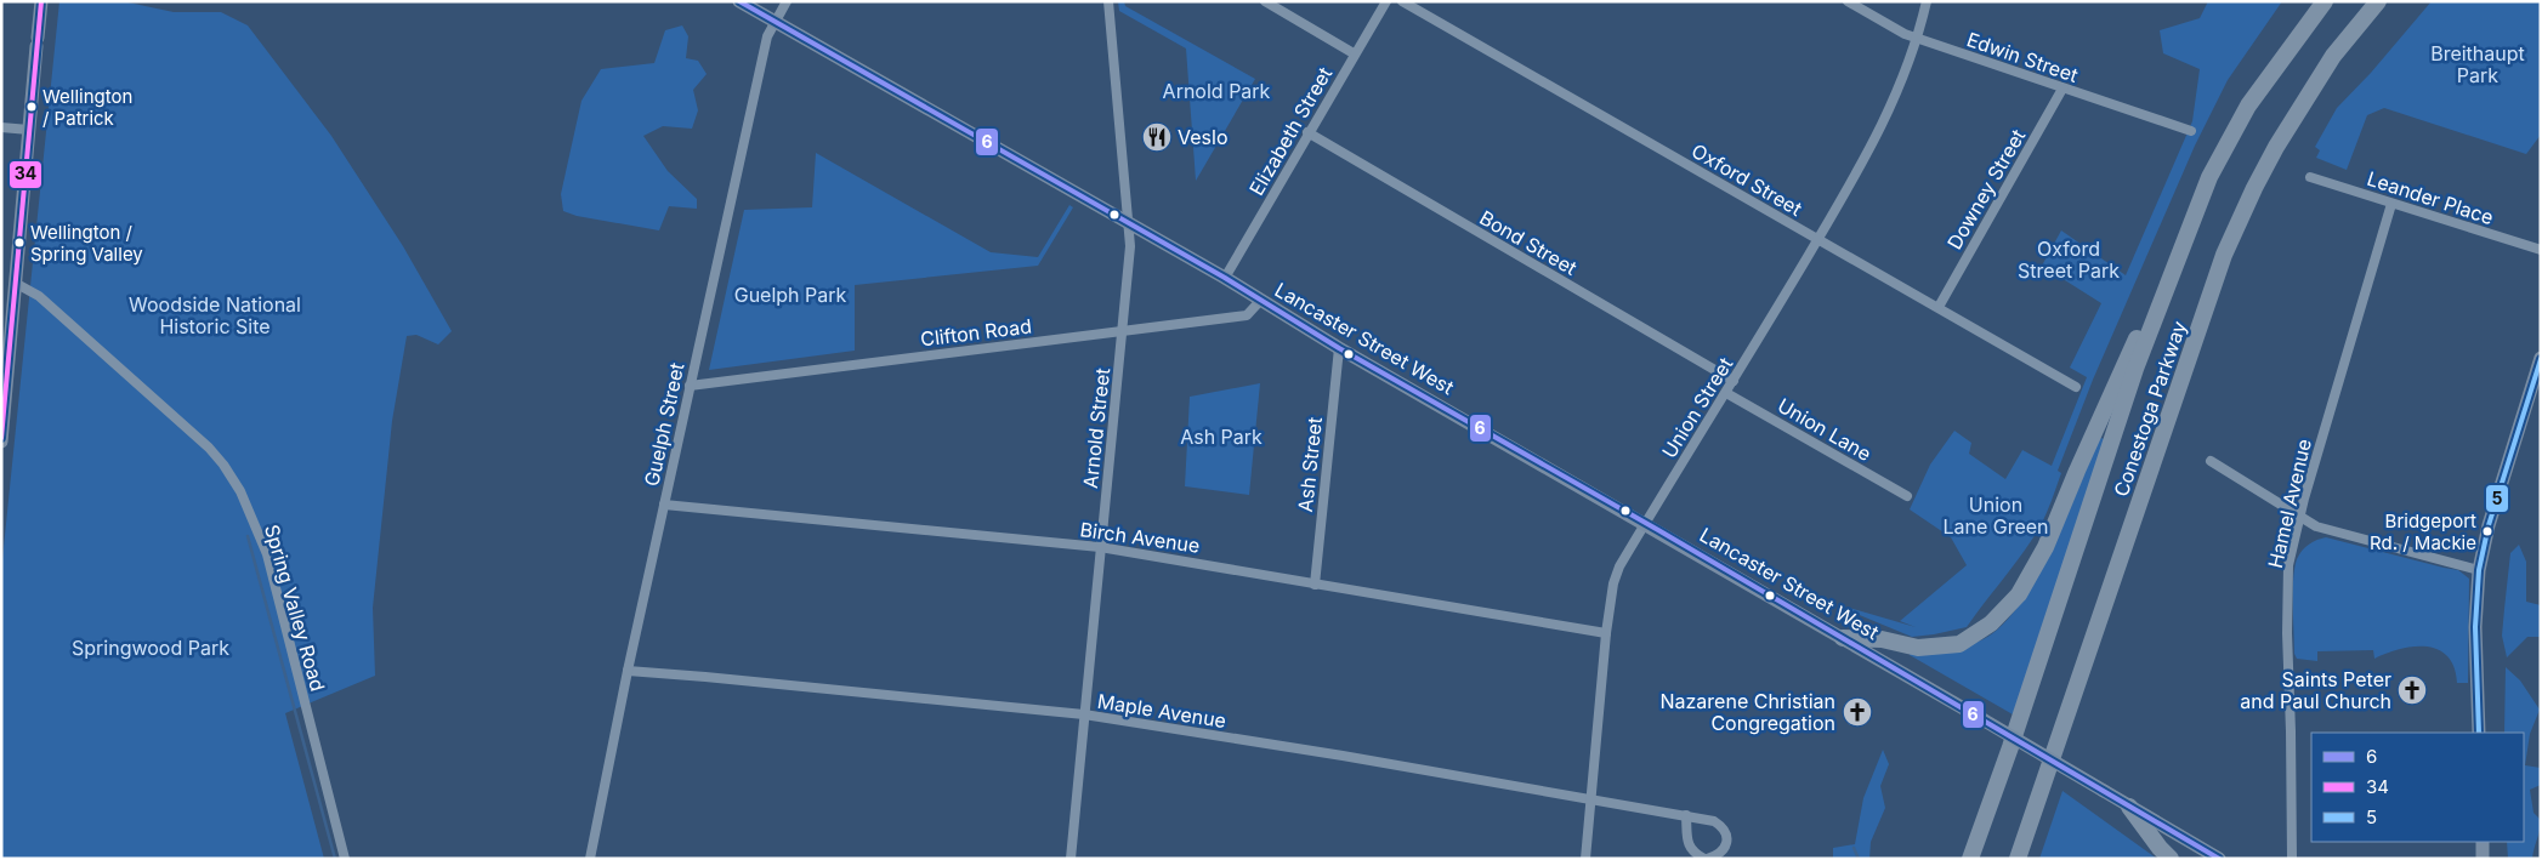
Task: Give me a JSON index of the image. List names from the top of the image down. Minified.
{"streets":{"highway":["Conestoga Parkway"],"main road":["Lancaster Street West"],"street":["Edwin Street","Elizabeth Street","Oxford Street","Downey Street","Leander Place","Bond Street","Clifton Road","Union Street","Guelph Street","Arnold Street","Union Lane","Ash Street","Hamel Avenue","Birch Avenue","Spring Valley Road","Maple Avenue"]},"crossings":[["Edwin Street","Downey Street"],["Edwin Street","Union Street"],["Elizabeth Street","Bond Street"],["Elizabeth Street","Lancaster Street West"],["Oxford Street","Downey Street"],["Oxford Street","Union Street"],["Leander Place","Hamel Avenue"],["Bond Street","Union Street"],["Clifton Road","Lancaster Street West"],["Clifton Road","Guelph Street"],["Clifton Road","Arnold Street"],["Lancaster Street West","Union Street"],["Lancaster Street West","Guelph Street"],["Lancaster Street West","Arnold Street"],["Lancaster Street West","Ash Street"],["Union Street","Union Lane"],["Union Street","Birch Avenue"],["Union Street","Maple Avenue"],["Guelph Street","Birch Avenue"],["Guelph Street","Maple Avenue"],["Arnold Street","Birch Avenue"],["Arnold Street","Maple Avenue"],["Ash Street","Birch Avenue"]],"parks":["Breithaupt Park","Arnold Park","Oxford Street Park","Guelph Park","Woodside National Historic Site","Ash Park","Union Lane Green","Springwood Park"],"places":{"other":["Wellington / Patrick","Wellington / Spring Valley","Bridgeport Rd. / Mackie"],"restaurant":["Veslo"],"church":["Saints Peter and Paul Church","Nazarene Christian Congregation"]},"lines":["transit line 6","transit line 34","transit line 5"],"legend":["6","34","5"]}
